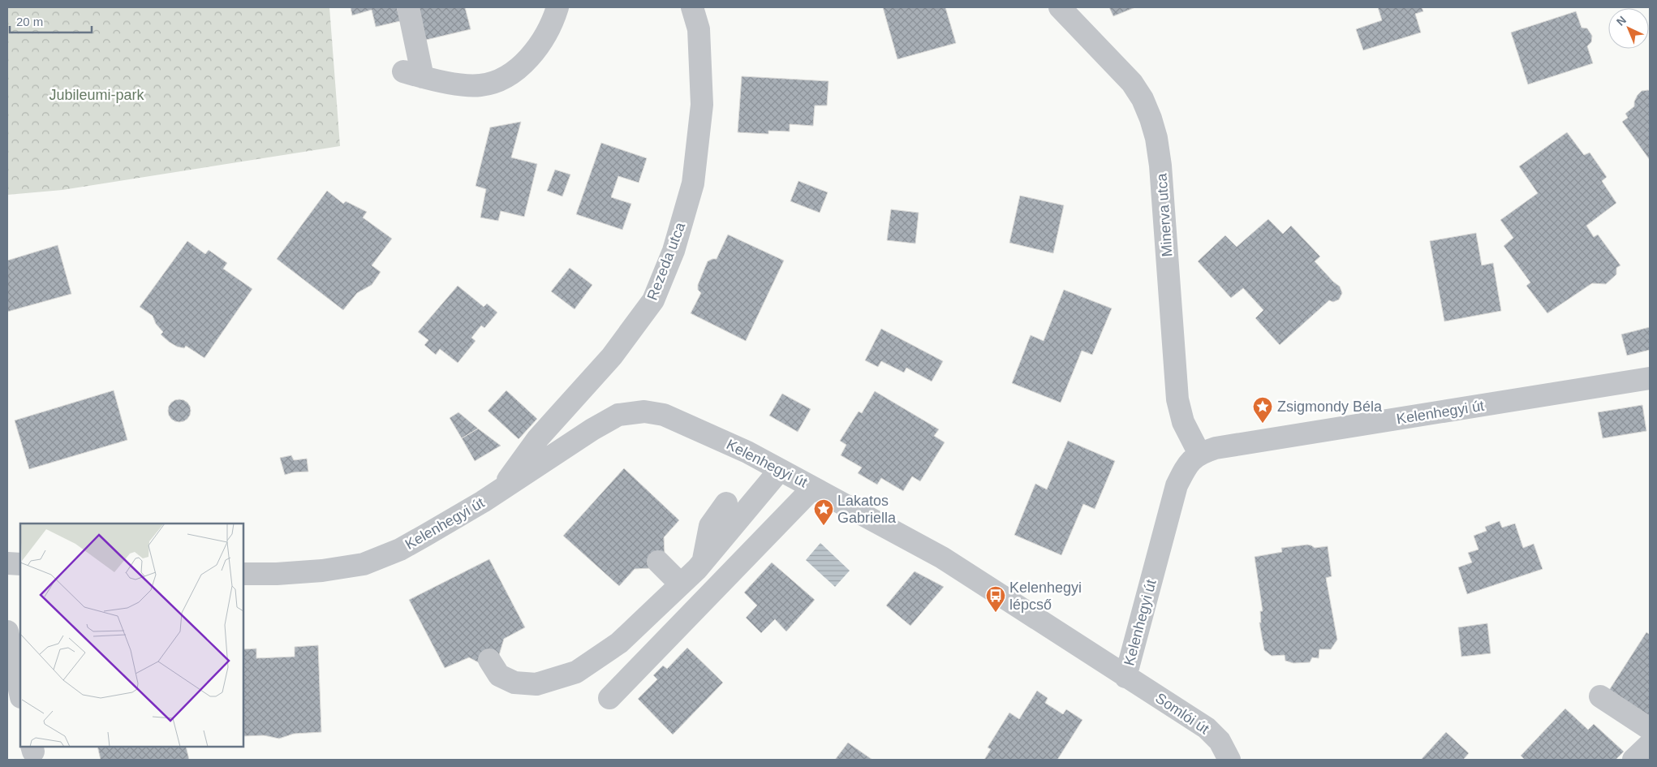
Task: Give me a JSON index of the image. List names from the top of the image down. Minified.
{"streets":{"street":["Minerva utca","Rezeda utca","Kelenhegyi út","Somlói út"]},"crossings":[["Minerva utca","Kelenhegyi út"],["Rezeda utca","Kelenhegyi út"],["Kelenhegyi út","Somlói út"]],"parks":["Jubileumi-park"],"places":{"place":["Zsigmondy Béla","Lakatos Gabriella"],"bus stop":["Kelenhegyi lépcső"]},"scale_bar":"20 m","north":"top left"}
